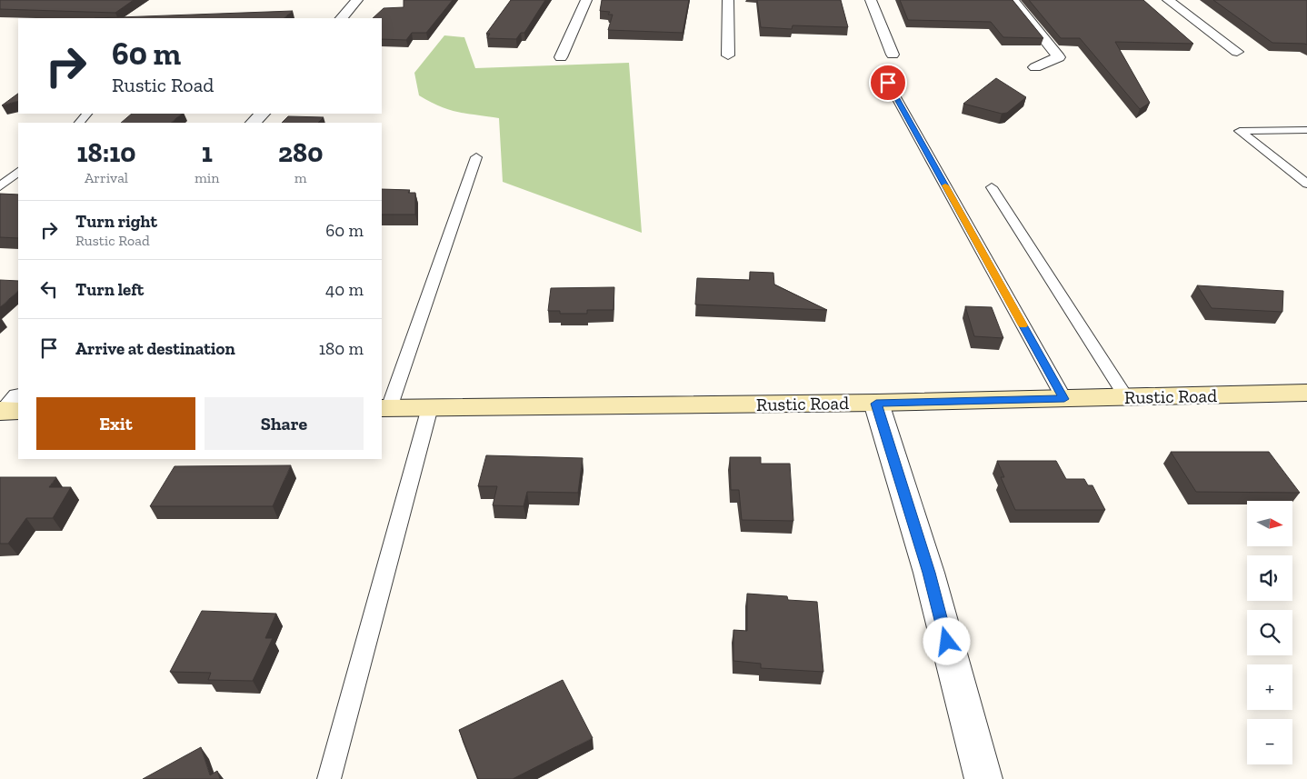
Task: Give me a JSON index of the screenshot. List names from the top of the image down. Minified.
{"streets":{"street":["Rustic Road"]},"north":"right","page":{"turn":["60 m","Rustic Road"],"eta":["18:10","Arrival","1","min","280","m"],"list":[{"name":"Turn right","note":"Rustic Road","value":"60 m"},{"name":"Turn left","value":"40 m"},{"name":"Arrive at destination","value":"180 m"}],"buttons":["Exit","Share"],"map_buttons":["+","−"]}}
